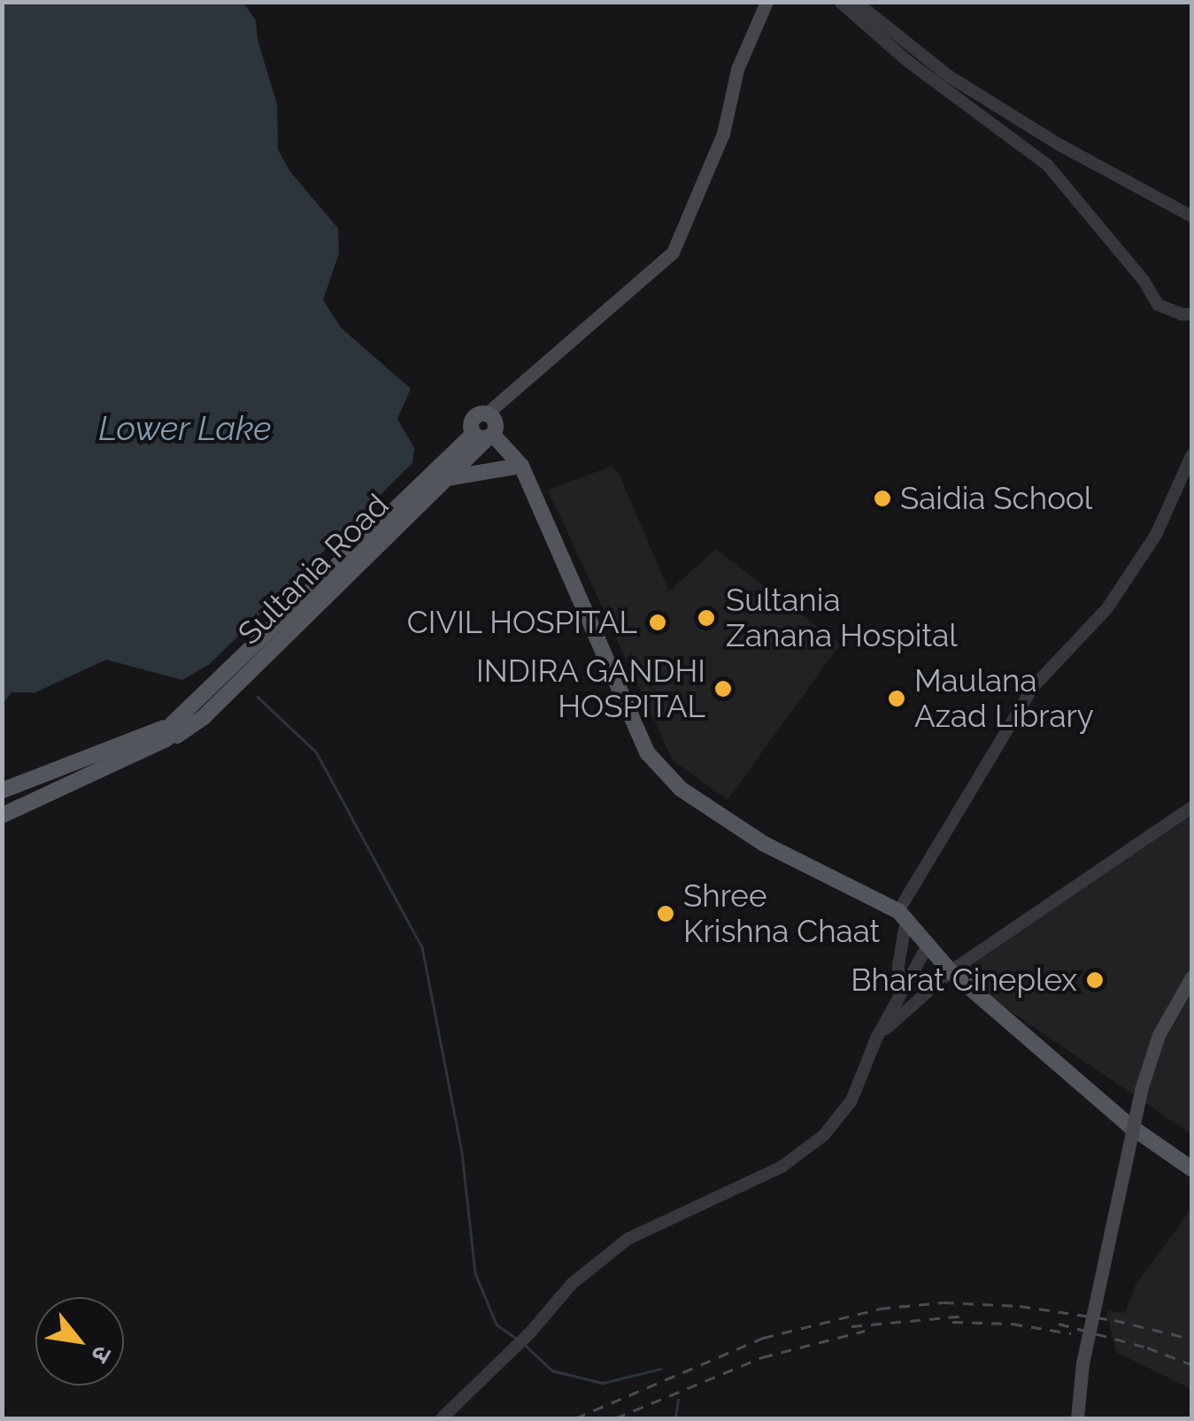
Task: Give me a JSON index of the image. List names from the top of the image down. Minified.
{"streets":{"main road":["Sultania Road"]},"water":["Lower Lake"],"places":["Saidia School","Sultania Zanana Hospital","CIVIL HOSPITAL","INDIRA GANDHI HOSPITAL","Maulana Azad Library","Shree Krishna Chaat","Bharat Cineplex"],"north":"bottom right"}
